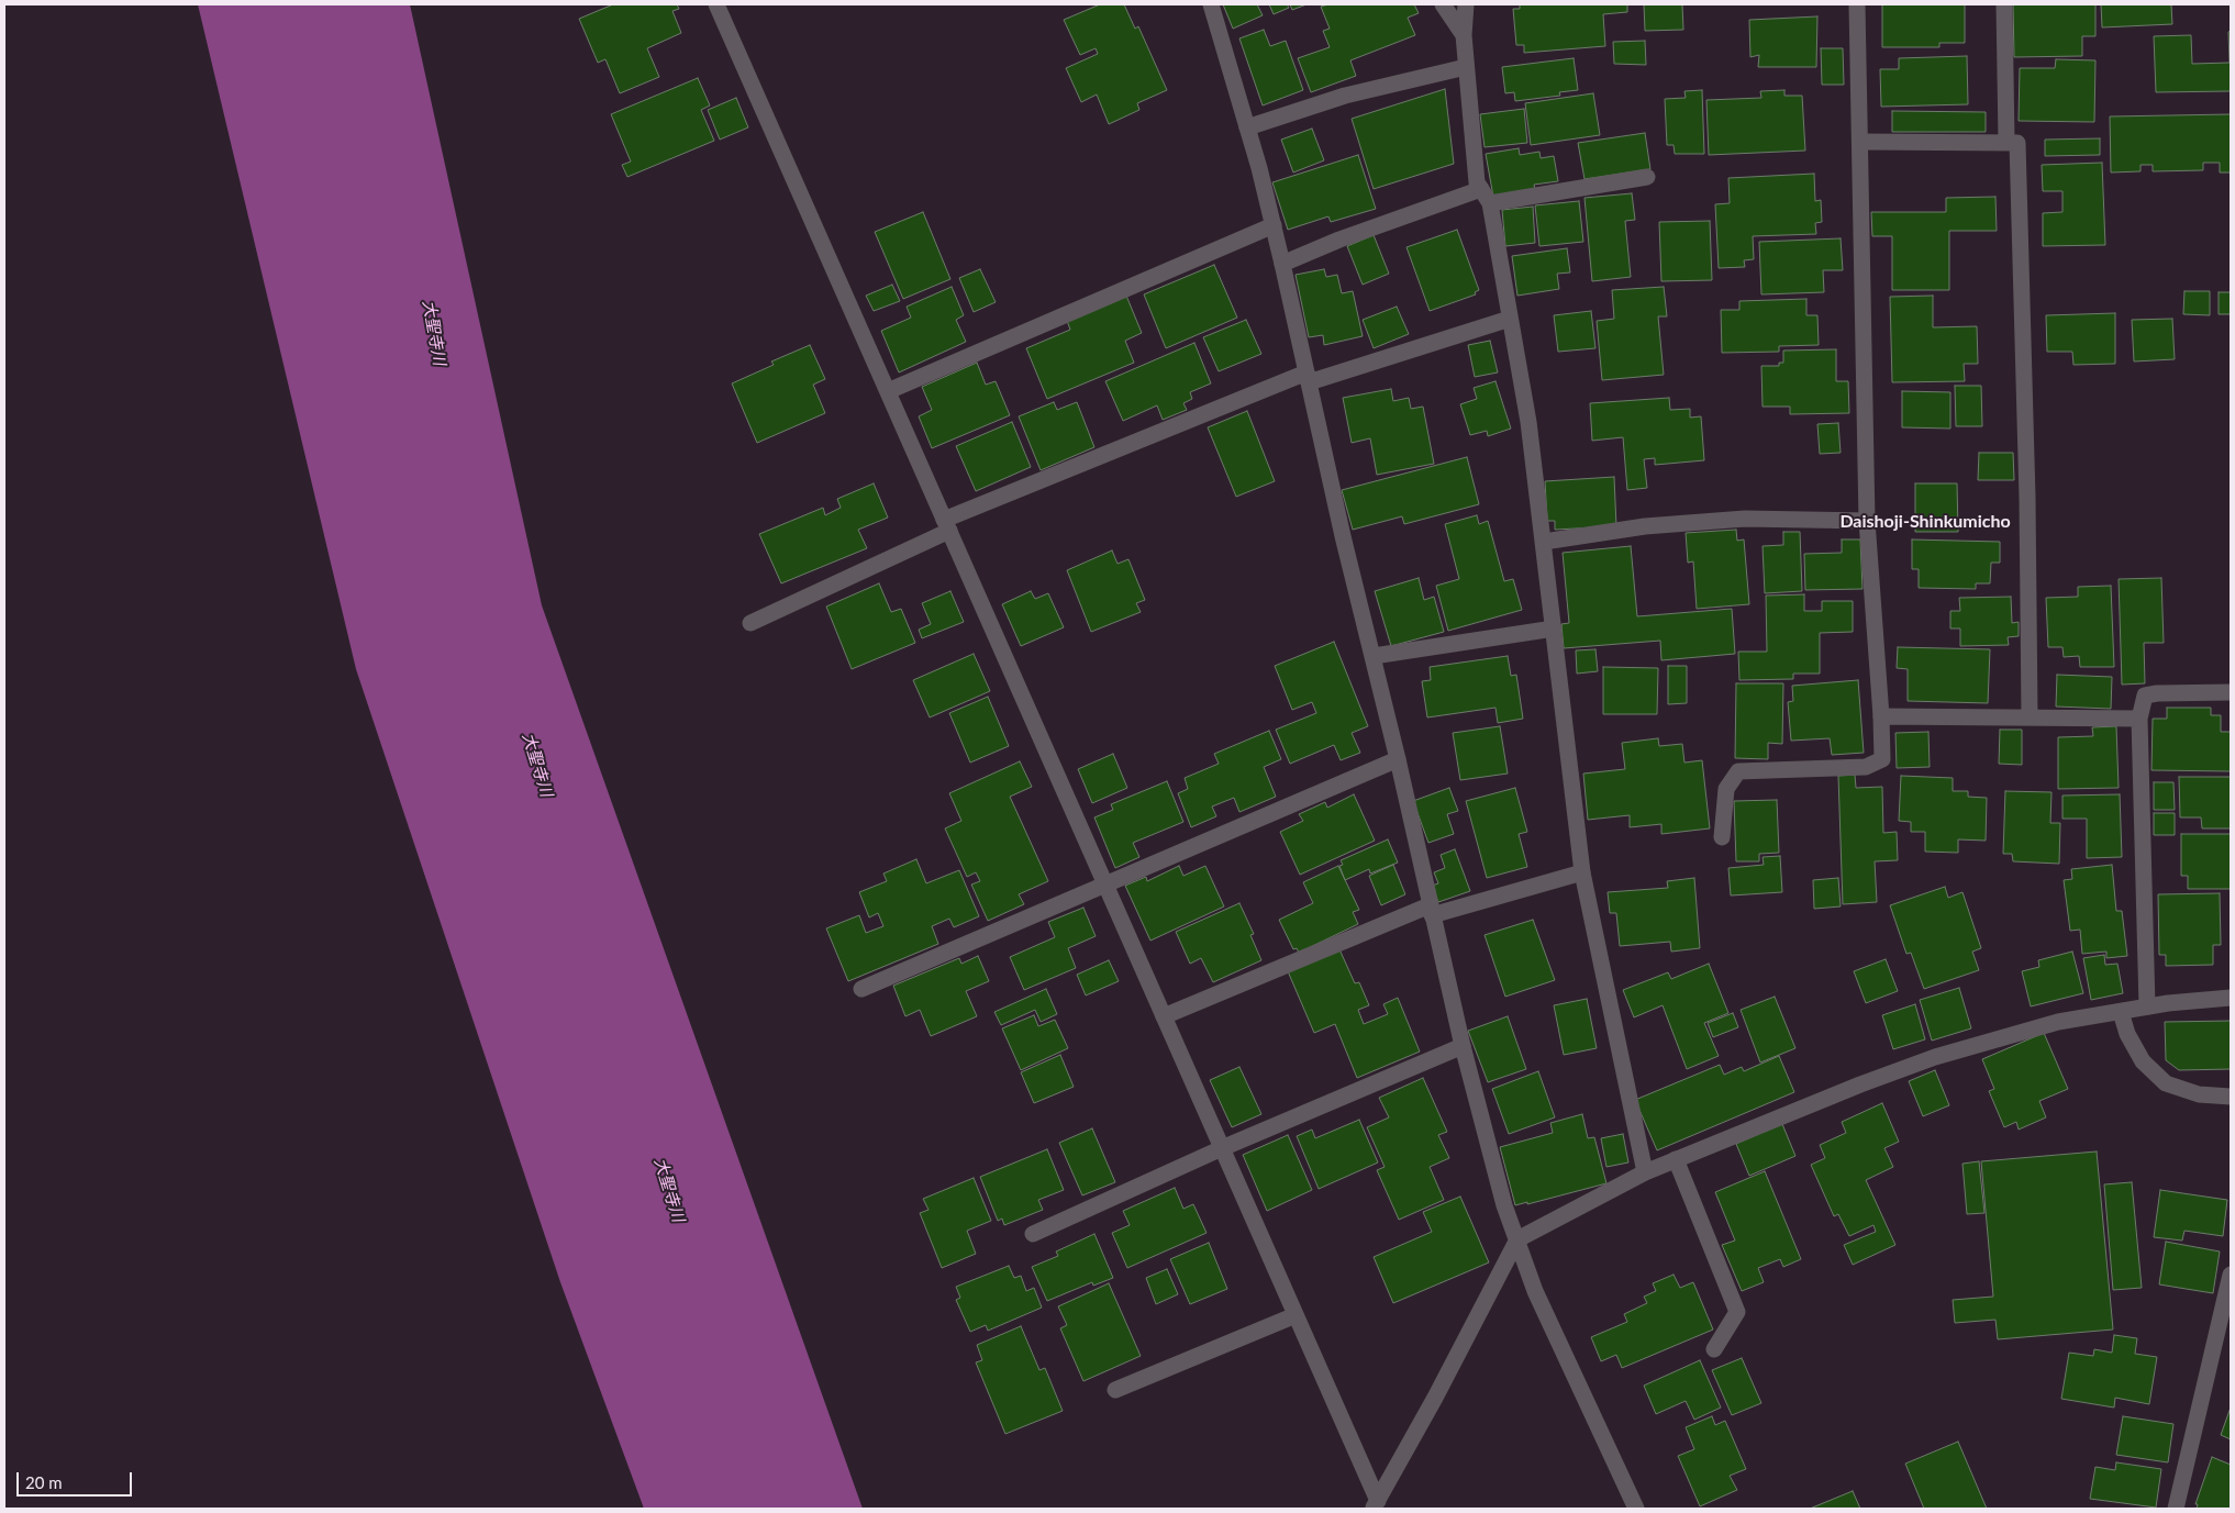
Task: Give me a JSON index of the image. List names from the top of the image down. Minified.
{"districts":["Daishoji-Shinkumicho"],"water":["大聖寺川"],"scale_bar":"20 m"}
